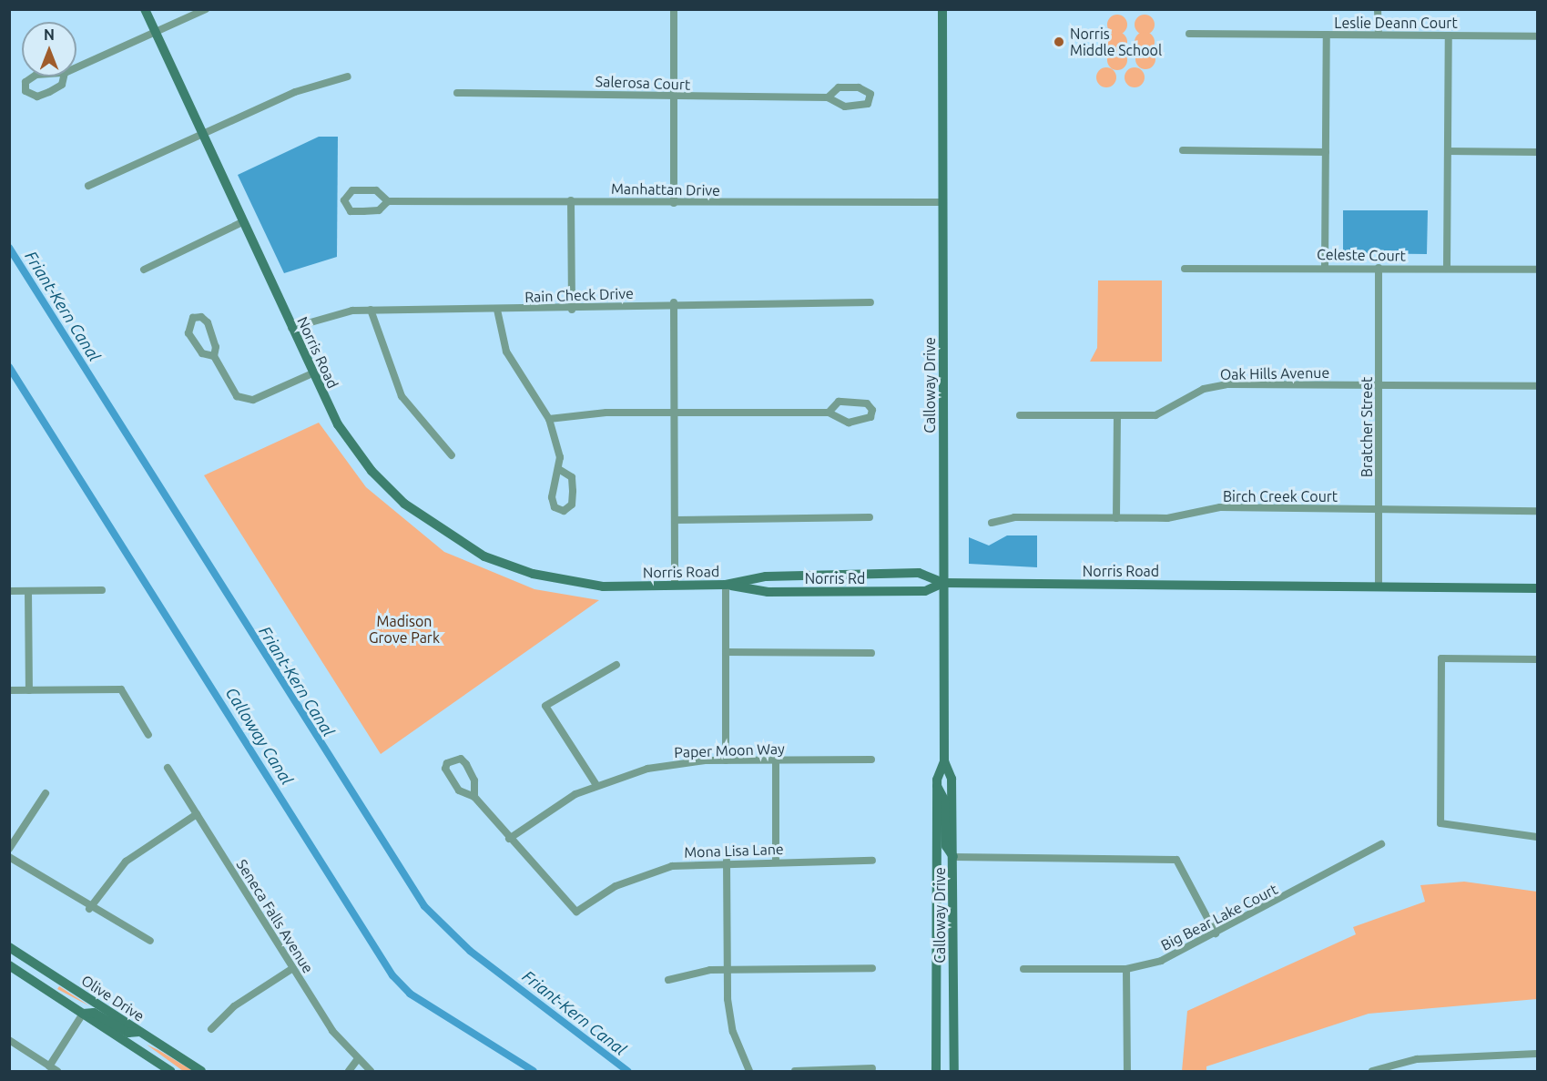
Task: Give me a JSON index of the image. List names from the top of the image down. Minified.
{"streets":{"main road":["Norris Road","Calloway Drive","Norris Rd","Olive Drive"],"street":["Leslie Deann Court","Salerosa Court","Manhattan Drive","Celeste Court","Rain Check Drive","Oak Hills Avenue","Bratcher Street","Birch Creek Court","Paper Moon Way","Mona Lisa Lane","Seneca Falls Avenue","Big Bear Lake Court"]},"crossings":[["Manhattan Drive","Calloway Drive"],["Celeste Court","Bratcher Street"],["Rain Check Drive","Norris Road"],["Norris Road","Calloway Drive"],["Norris Road","Bratcher Street"],["Norris Road","Norris Rd"],["Oak Hills Avenue","Bratcher Street"],["Calloway Drive","Norris Rd"],["Bratcher Street","Birch Creek Court"],["Paper Moon Way","Mona Lisa Lane"]],"water":["Friant-Kern Canal","Calloway Canal"],"parks":["Madison Grove Park"],"places":["Norris Middle School"],"north":"top"}
